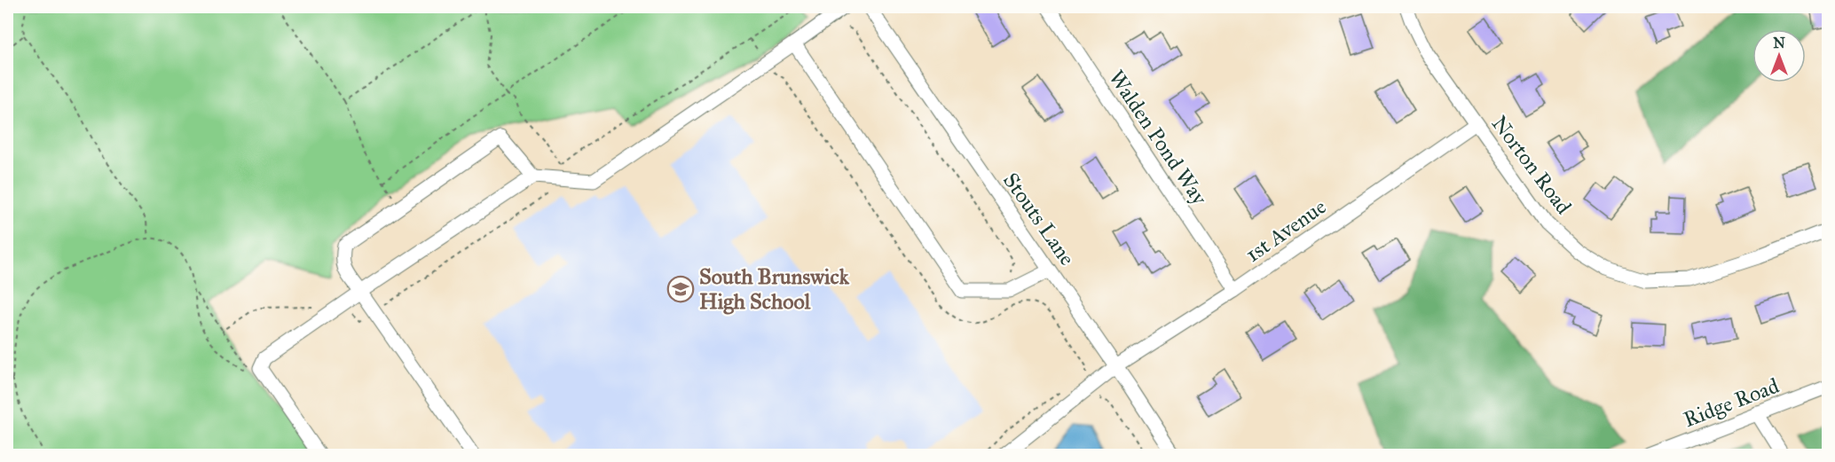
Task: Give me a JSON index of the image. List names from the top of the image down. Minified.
{"streets":{"street":["Walden Pond Way","Norton Road","Stouts Lane","1st Avenue","Ridge Road"]},"crossings":[["Walden Pond Way","1st Avenue"],["Norton Road","1st Avenue"],["Stouts Lane","1st Avenue"]],"places":{"school or university":["South Brunswick High School"]},"north":"top"}
